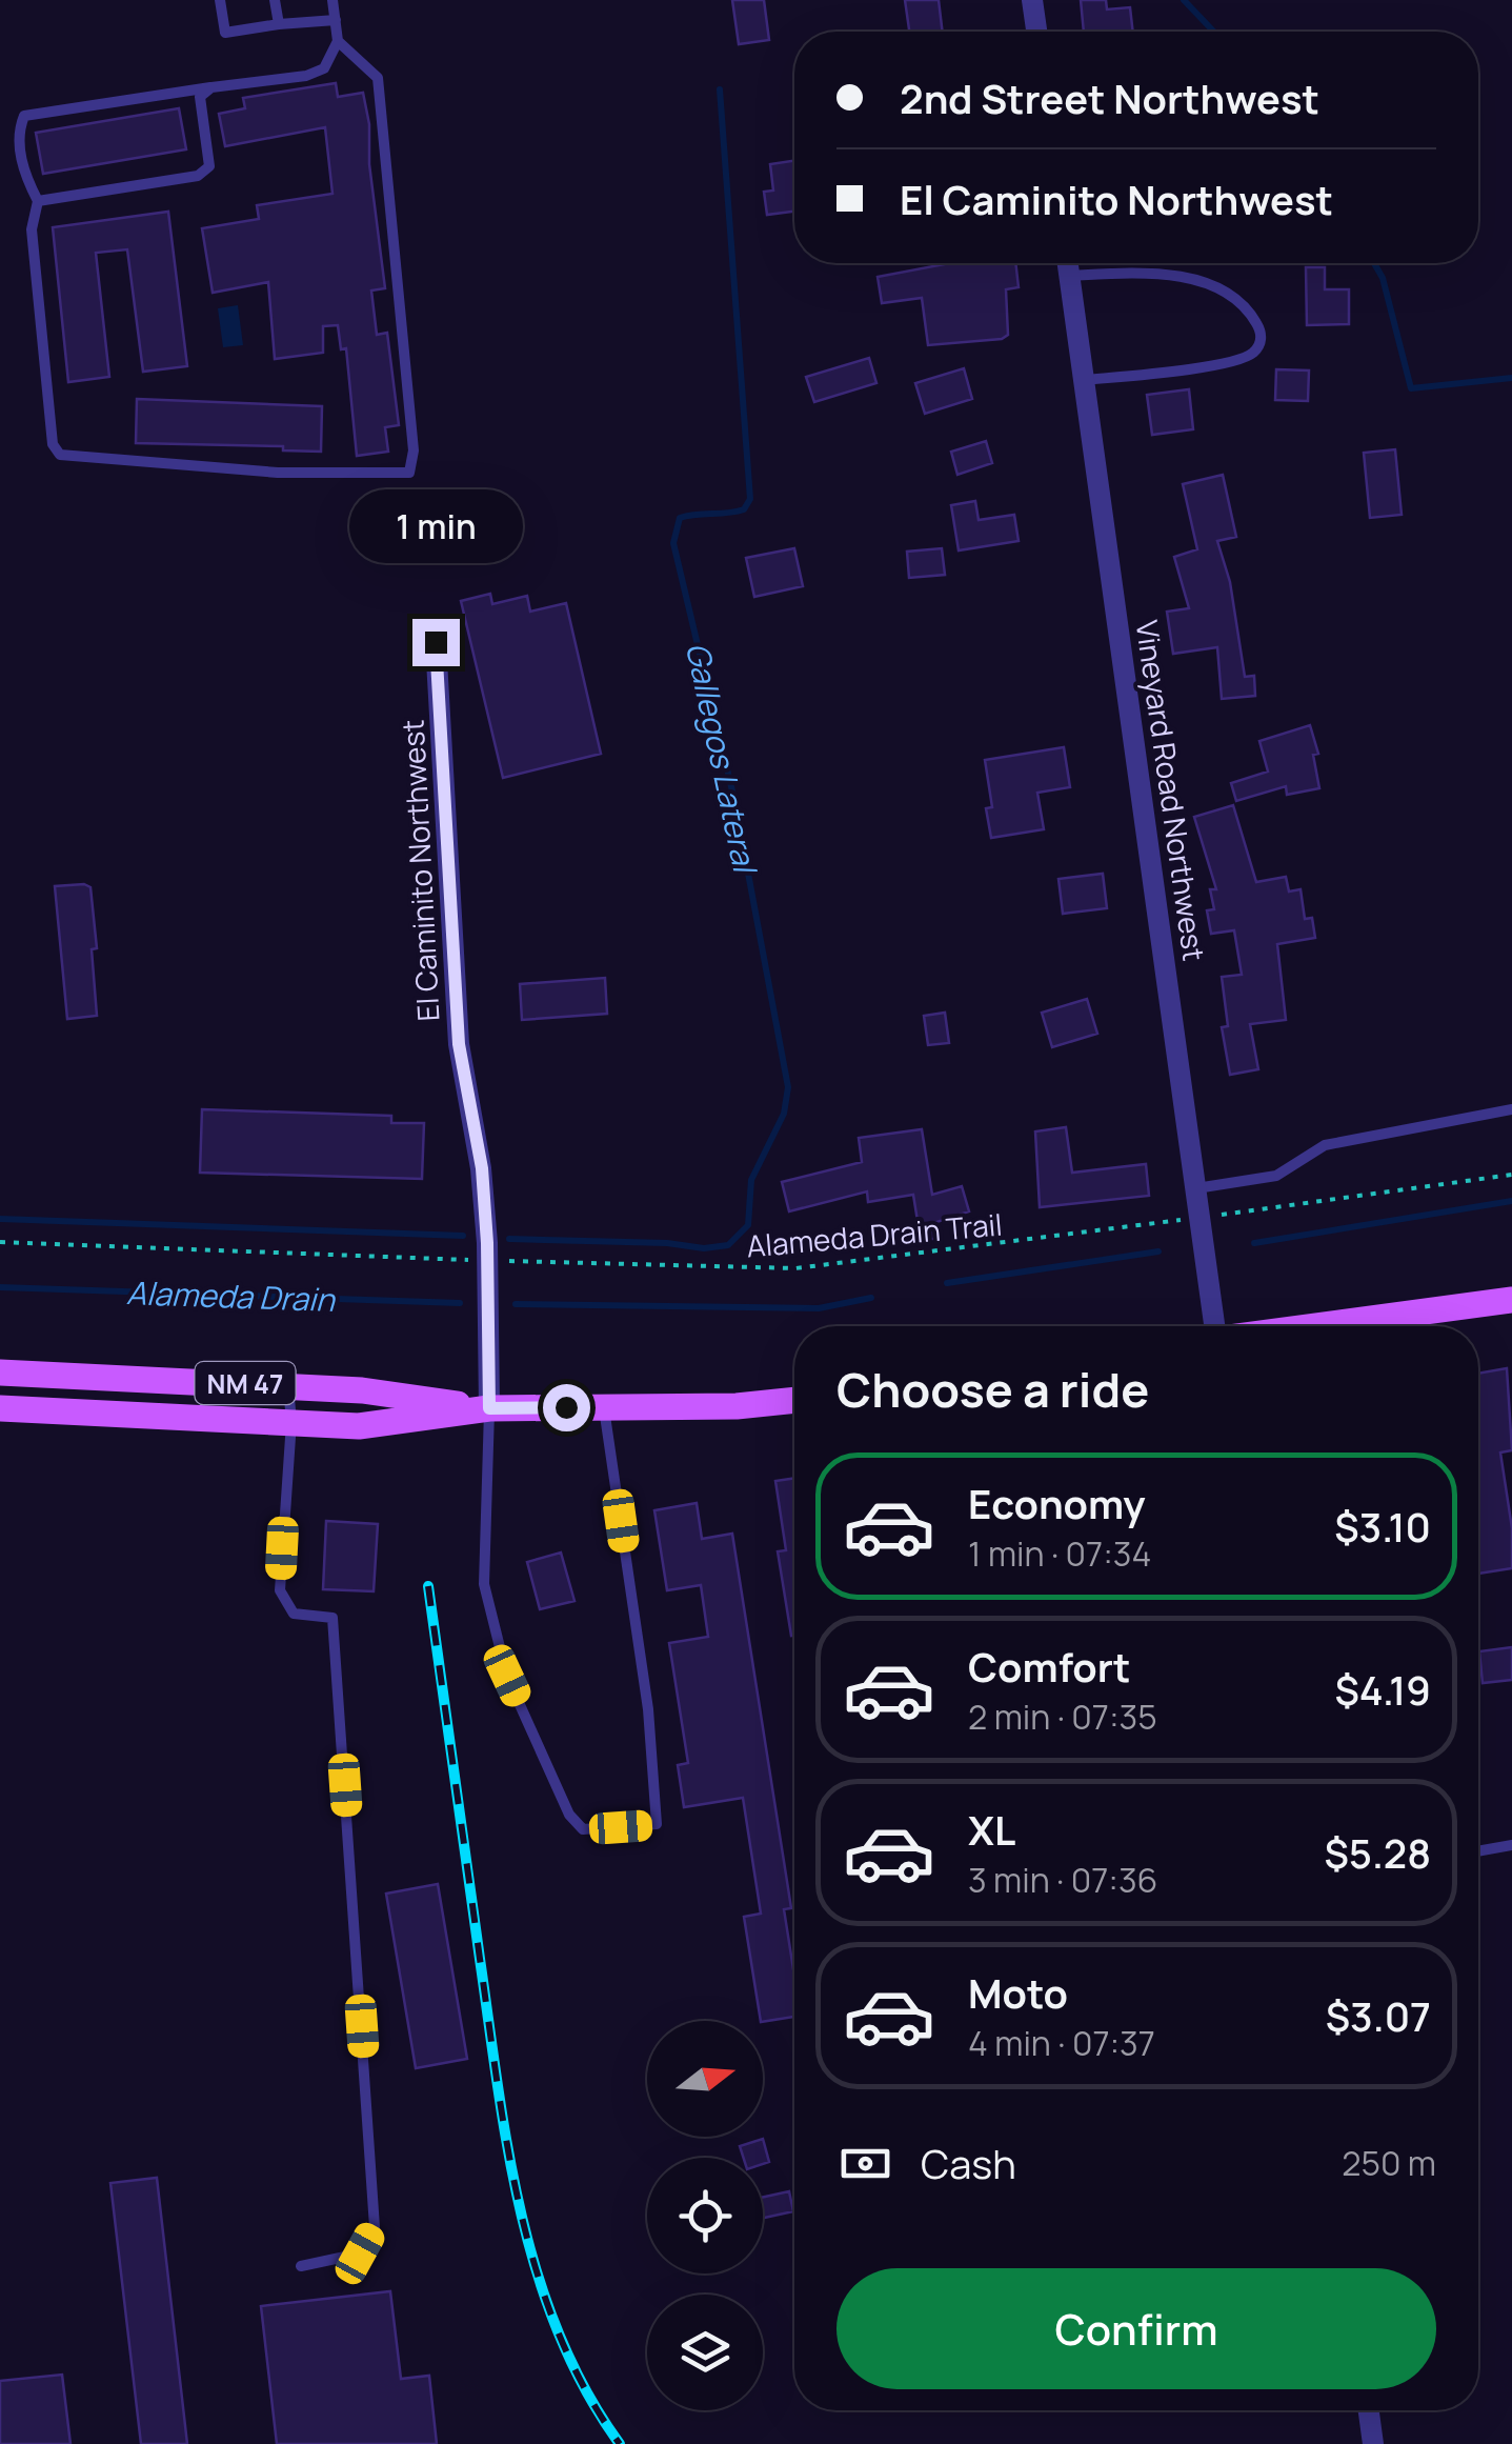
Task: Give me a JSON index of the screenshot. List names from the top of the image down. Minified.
{"streets":{"main road":["NM 47"],"street":["Vineyard Road Northwest","El Caminito Northwest"],"path":["Alameda Drain Trail"]},"crossings":[["El Caminito Northwest","NM 47"]],"water":["Gallegos Lateral","Alameda Drain"],"north":"right","page":{"banner":["2nd Street Northwest","El Caminito Northwest"],"bubble":"1 min","heading":"Choose a ride","list":[{"name":"Economy","note":"1 min · 07:34","value":"$3.10"},{"name":"Comfort","note":"2 min · 07:35","value":"$4.19"},{"name":"XL","note":"3 min · 07:36","value":"$5.28"},{"name":"Moto","note":"4 min · 07:37","value":"$3.07"}],"pay":["Cash","250 m"],"buttons":"Confirm"}}
